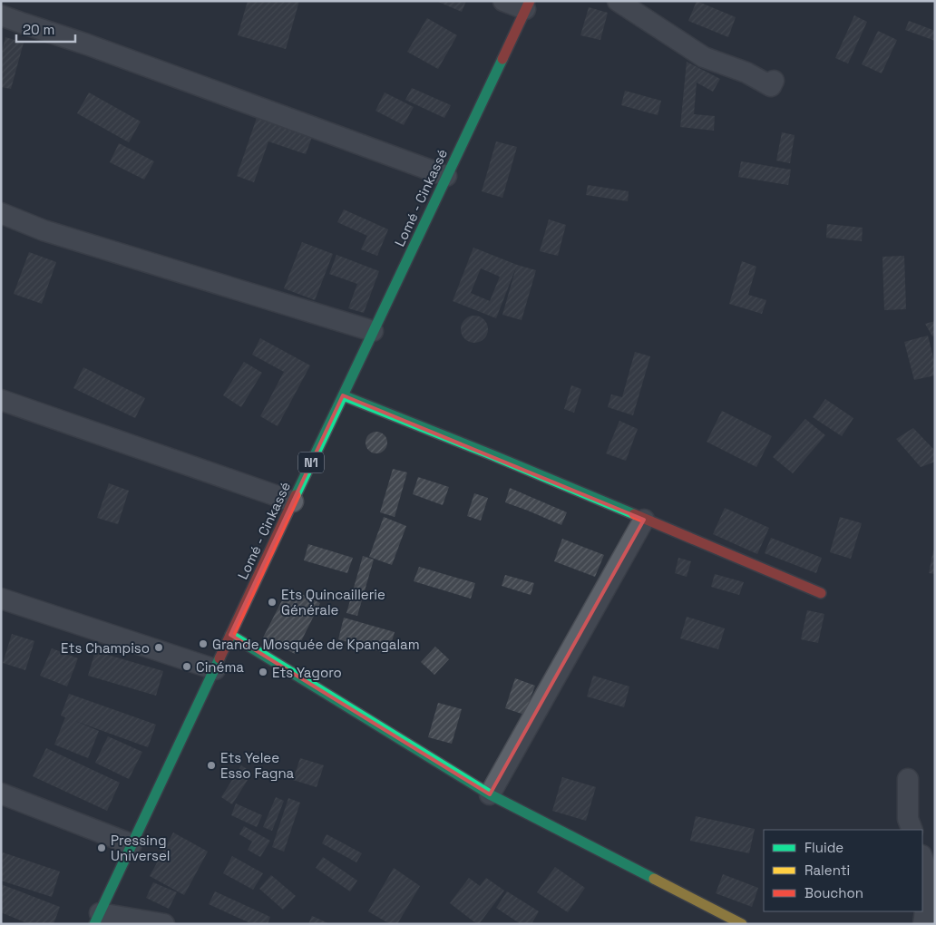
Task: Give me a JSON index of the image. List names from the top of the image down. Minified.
{"streets":{"main road":["Lomé - Cinkassé","N1"]},"places":["Ets Quincaillerie Générale","Grande Mosquée de Kpangalam","Ets Champiso","Cinéma","Ets Yagoro","Ets Yelee Esso Fagna","Pressing Universel"],"legend":["Fluide","Ralenti","Bouchon"],"scale_bar":"20 m"}
